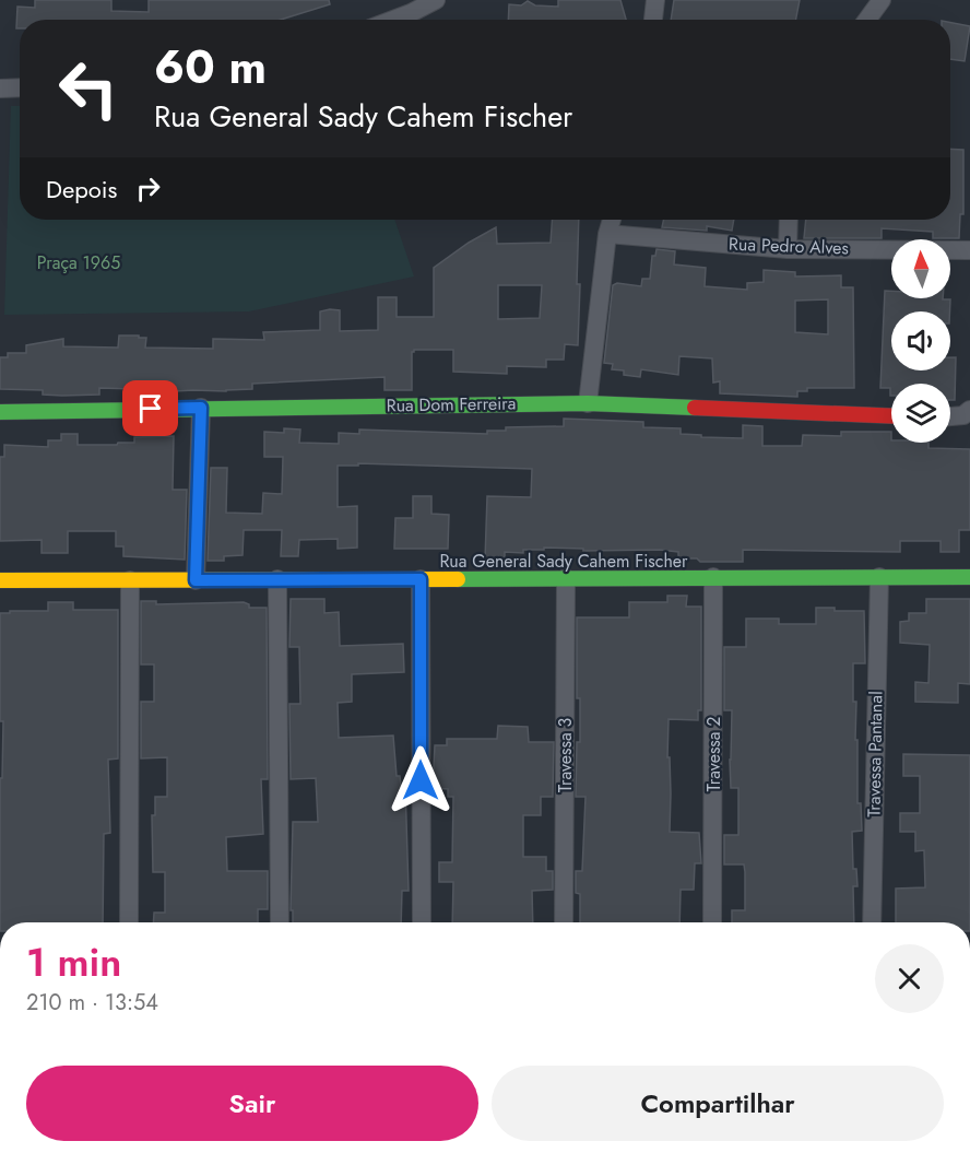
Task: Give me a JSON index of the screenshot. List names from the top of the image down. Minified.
{"streets":{"street":["Rua Pedro Alves","Rua Dom Ferreira","Rua General Sady Cahem Fischer","Travessa 2","Travessa Pantanal","Travessa 3"]},"crossings":[["Rua General Sady Cahem Fischer","Travessa 2"],["Rua General Sady Cahem Fischer","Travessa Pantanal"],["Rua General Sady Cahem Fischer","Travessa 3"]],"parks":["Praça 1965"],"north":"top","page":{"turn":["60 m","Rua General Sady Cahem Fischer"],"then":"Depois","heading":["1 min","210 m · 13:54"],"buttons":["Sair","Compartilhar"]}}
